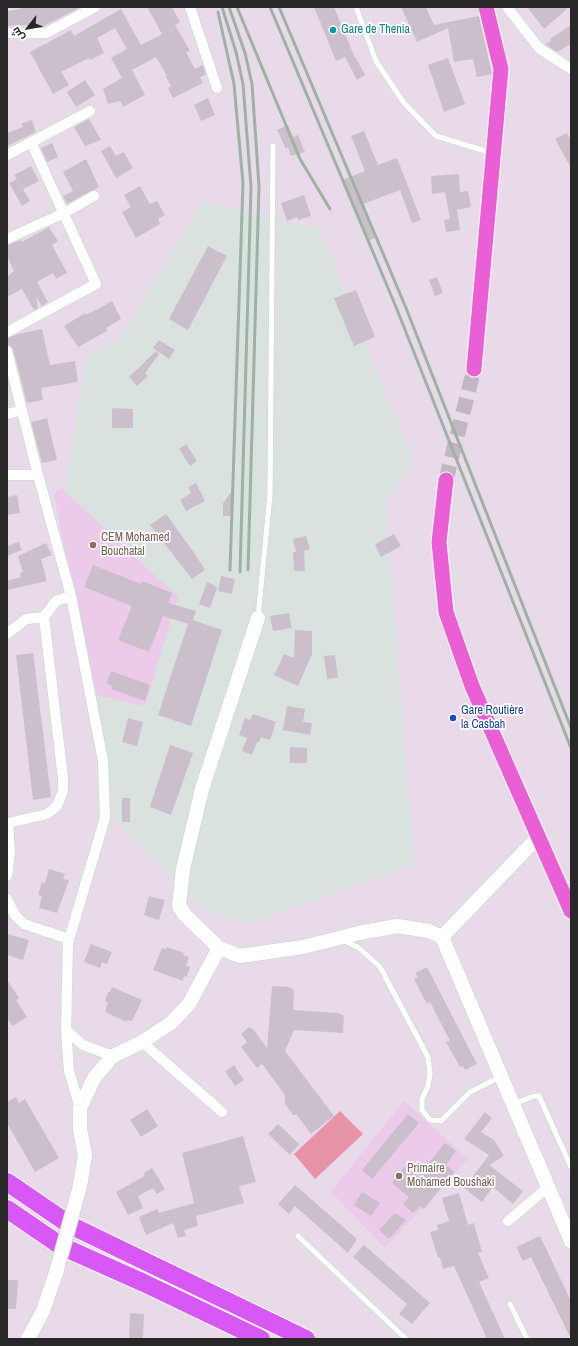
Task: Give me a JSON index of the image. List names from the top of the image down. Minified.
{"places":["Gare de Thenia","CEM Mohamed Bouchatal","Gare Routière la Casbah","Primaire Mohamed Boushaki"],"north":"bottom left"}
